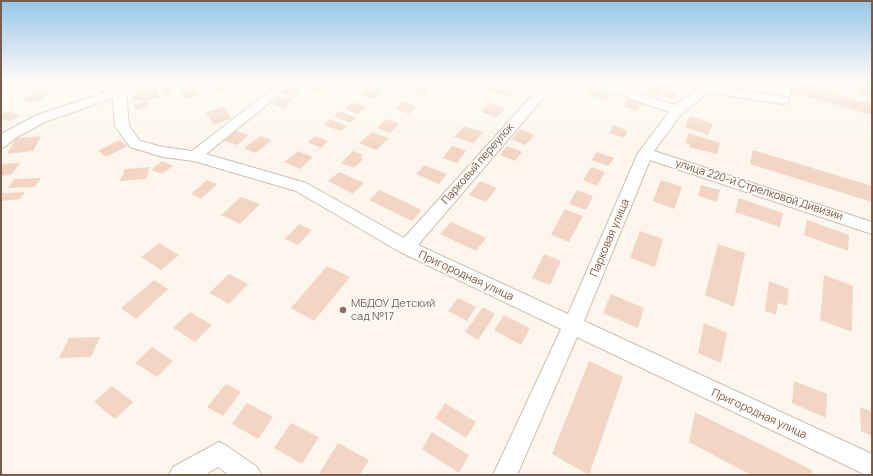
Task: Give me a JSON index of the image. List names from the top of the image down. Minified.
{"streets":{"street":["Парковый переулок","улица 220-й Стрелковой Дивизии","Парковая улица","Пригородная улица"]},"crossings":[["Парковый переулок","Пригородная улица"],["улица 220-й Стрелковой Дивизии","Парковая улица"],["Парковая улица","Пригородная улица"]],"places":["МБДОУ Детский сад №17"]}
